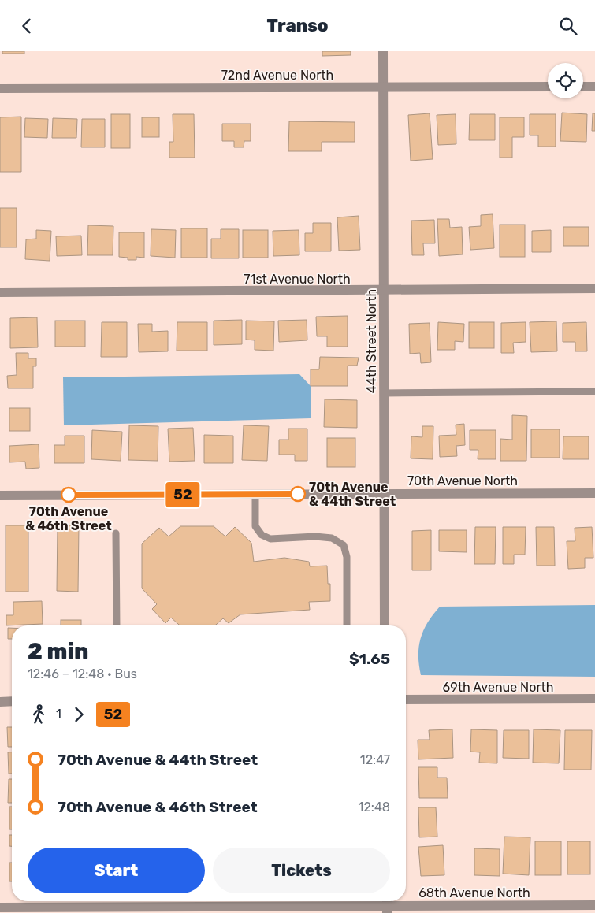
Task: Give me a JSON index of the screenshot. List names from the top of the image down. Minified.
{"streets":{"street":["72nd Avenue North","71st Avenue North","44th Street North","70th Avenue North","69th Avenue North","68th Avenue North"]},"crossings":[["72nd Avenue North","44th Street North"],["71st Avenue North","44th Street North"],["44th Street North","70th Avenue North"]],"places":["70th Avenue & 44th Street","70th Avenue & 46th Street"],"lines":["bus line 52"],"page":{"header":"Transo","on_map":"52","heading":["2 min","12:46 – 12:48 · Bus","$1.65"],"legs":["1","52"],"list":[{"name":"70th Avenue & 44th Street","value":"12:47"},{"name":"70th Avenue & 46th Street","value":"12:48"}],"buttons":["Start","Tickets"]}}
